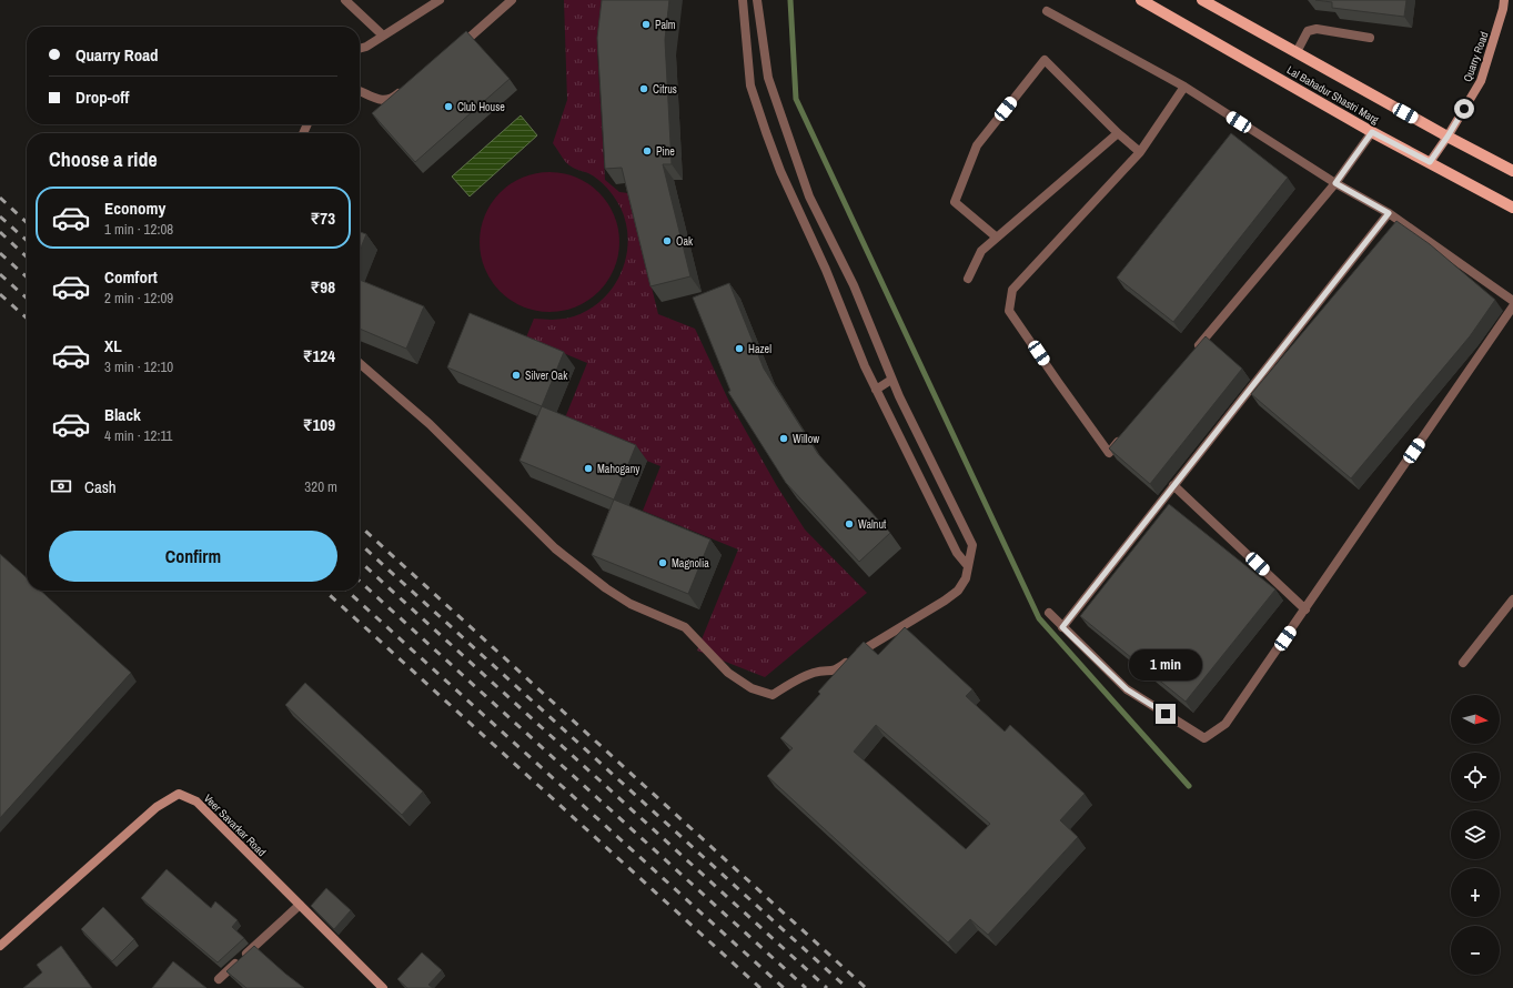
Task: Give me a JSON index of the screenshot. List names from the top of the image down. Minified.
{"streets":{"main road":["Lal Bahadur Shastri Marg"],"street":["Quarry Road","Veer Savarkar Road"]},"crossings":[["Quarry Road","Lal Bahadur Shastri Marg"]],"places":["Palm","Citrus","Club House","Pine","Oak","Hazel","Silver Oak","Willow","Mahogany","Walnut","Magnolia"],"north":"right","page":{"banner":["Quarry Road","Drop-off"],"heading":"Choose a ride","list":[{"name":"Economy","note":"1 min · 12:08","value":"₹73"},{"name":"Comfort","note":"2 min · 12:09","value":"₹98"},{"name":"XL","note":"3 min · 12:10","value":"₹124"},{"name":"Black","note":"4 min · 12:11","value":"₹109"}],"pay":["Cash","320 m"],"buttons":"Confirm","bubble":"1 min","map_buttons":["+","−"]}}
